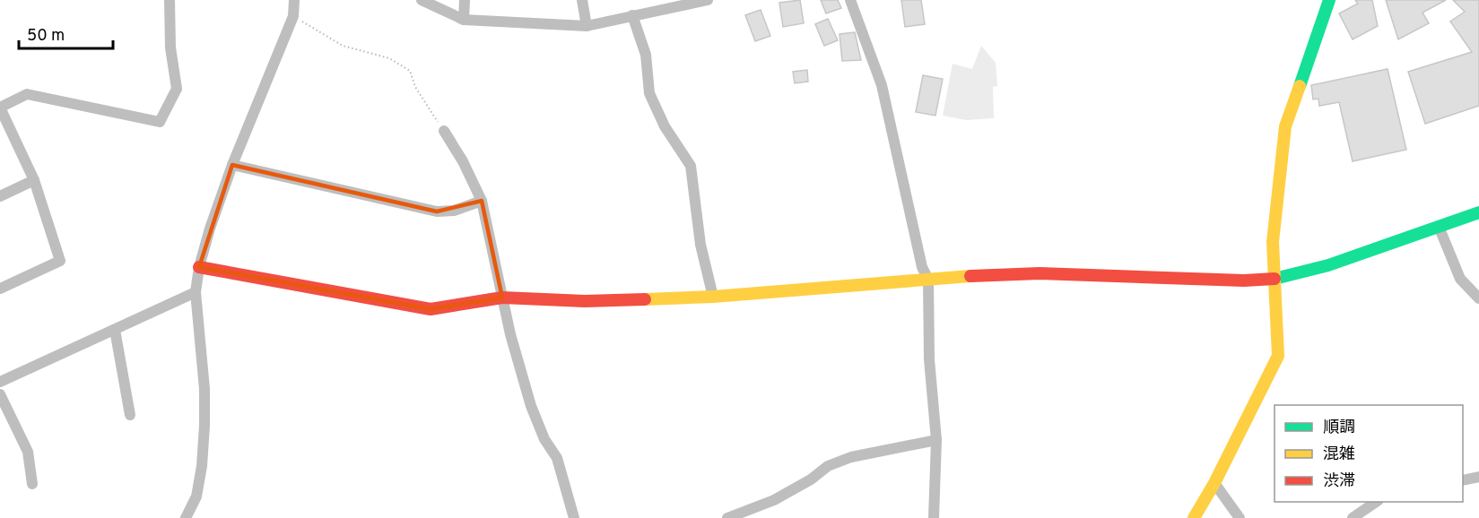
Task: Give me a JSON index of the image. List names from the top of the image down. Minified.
{"legend":["順調","混雑","渋滞"],"scale_bar":"50 m"}
